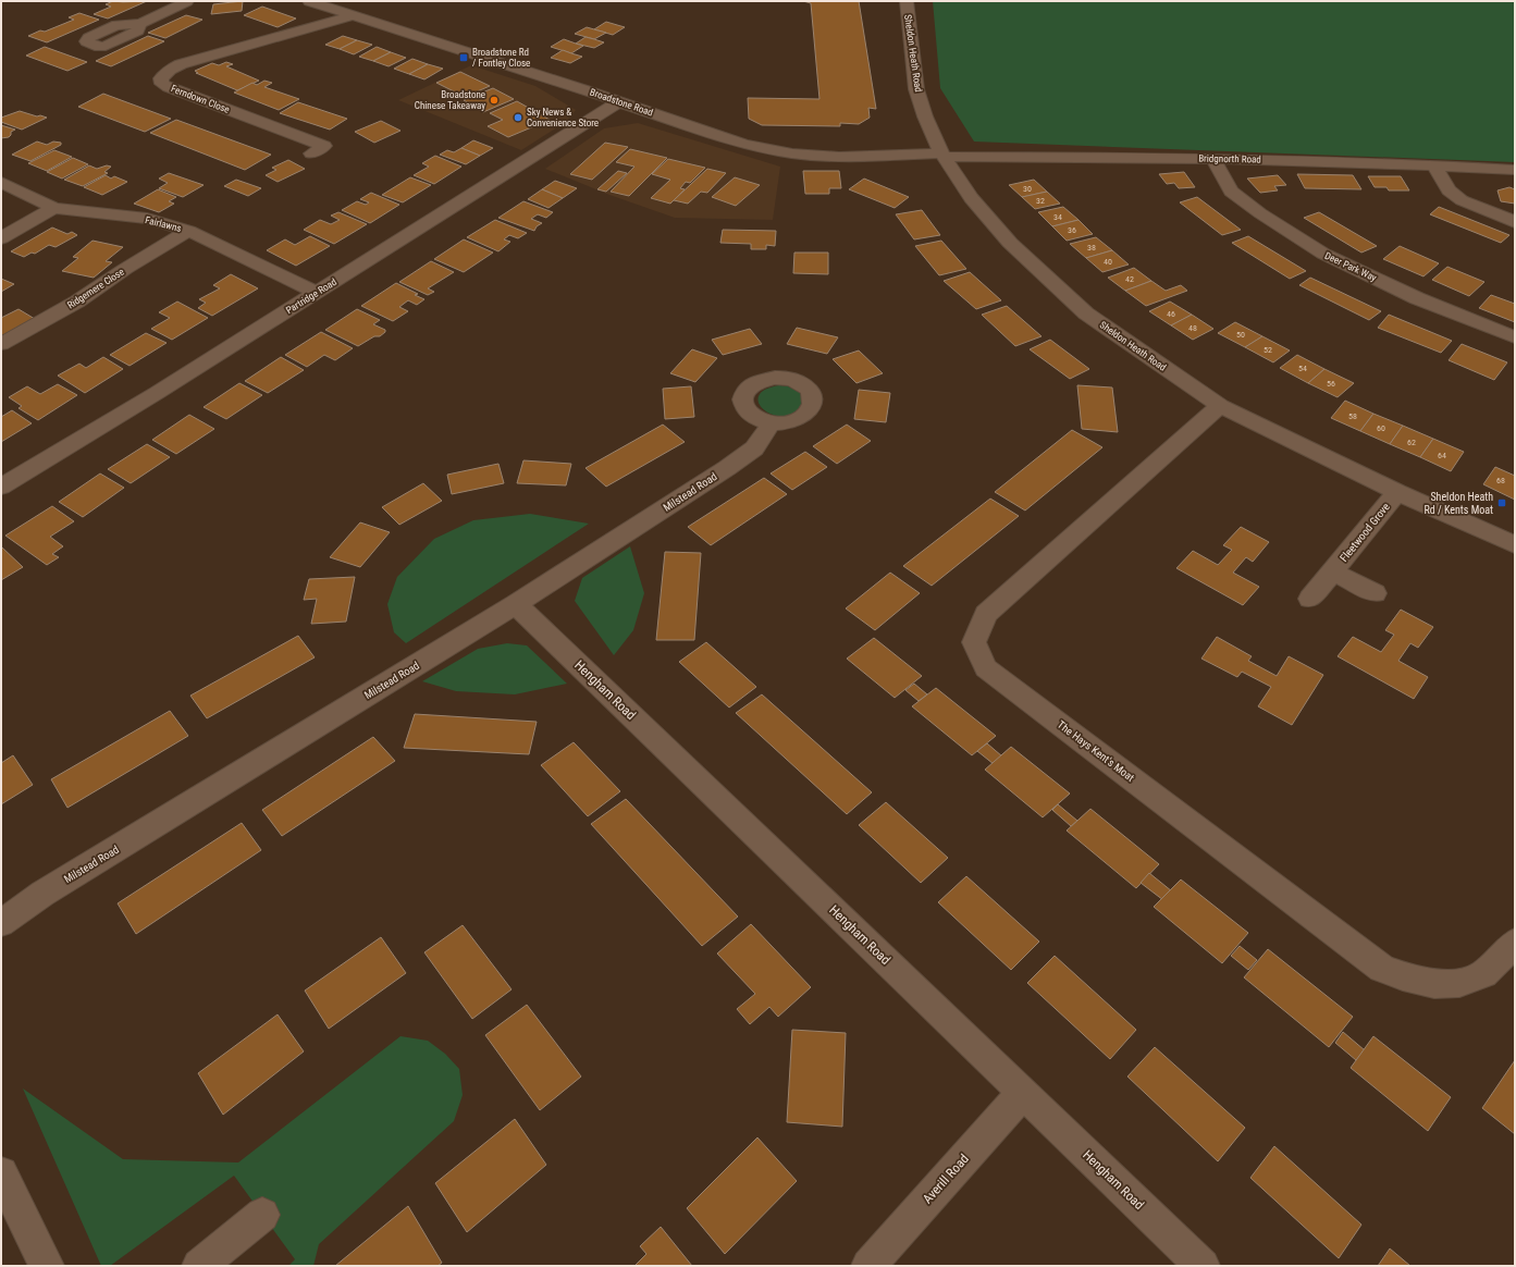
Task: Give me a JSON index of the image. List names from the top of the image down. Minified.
{"streets":{"street":["Sheldon Heath Road","Ferndown Close","Broadstone Road","Bridgnorth Road","Fairlawns","Deer Park Way","Ridgemere Close","Partridge Road","Milstead Road","Fleetwood Grove","Hengham Road","The Hays Kent's Moat","Averill Road"]},"crossings":[["Sheldon Heath Road","Broadstone Road"],["Sheldon Heath Road","Bridgnorth Road"],["Sheldon Heath Road","Fleetwood Grove"],["Sheldon Heath Road","The Hays Kent's Moat"],["Ferndown Close","Broadstone Road"],["Broadstone Road","Bridgnorth Road"],["Broadstone Road","Partridge Road"],["Bridgnorth Road","Deer Park Way"],["Fairlawns","Ridgemere Close"],["Fairlawns","Partridge Road"],["Milstead Road","Hengham Road"],["Hengham Road","Averill Road"]],"places":{"transit":["Broadstone Rd / Fontley Close","Sheldon Heath Rd / Kents Moat"],"other":["Broadstone Chinese Takeaway","Sky News & Convenience Store"]},"house_numbers":["30","32","34","36","38","40","42","46","48","50","52","54","56","58","60","62","64","68"]}
